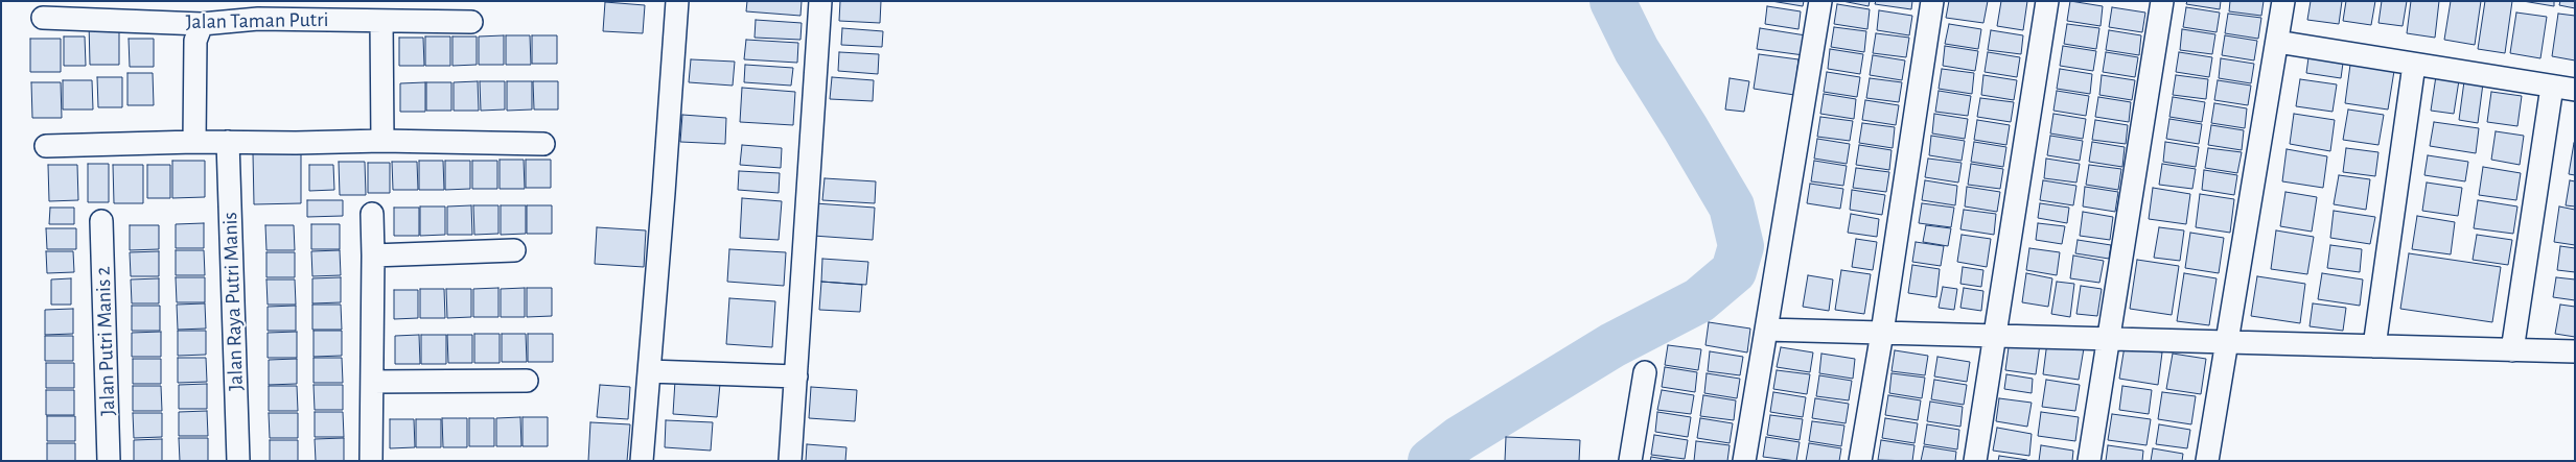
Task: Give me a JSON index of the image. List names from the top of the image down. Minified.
{"streets":{"street":["Jalan Taman Putri","Jalan Raya Putri Manis","Jalan Putri Manis 2"]}}
